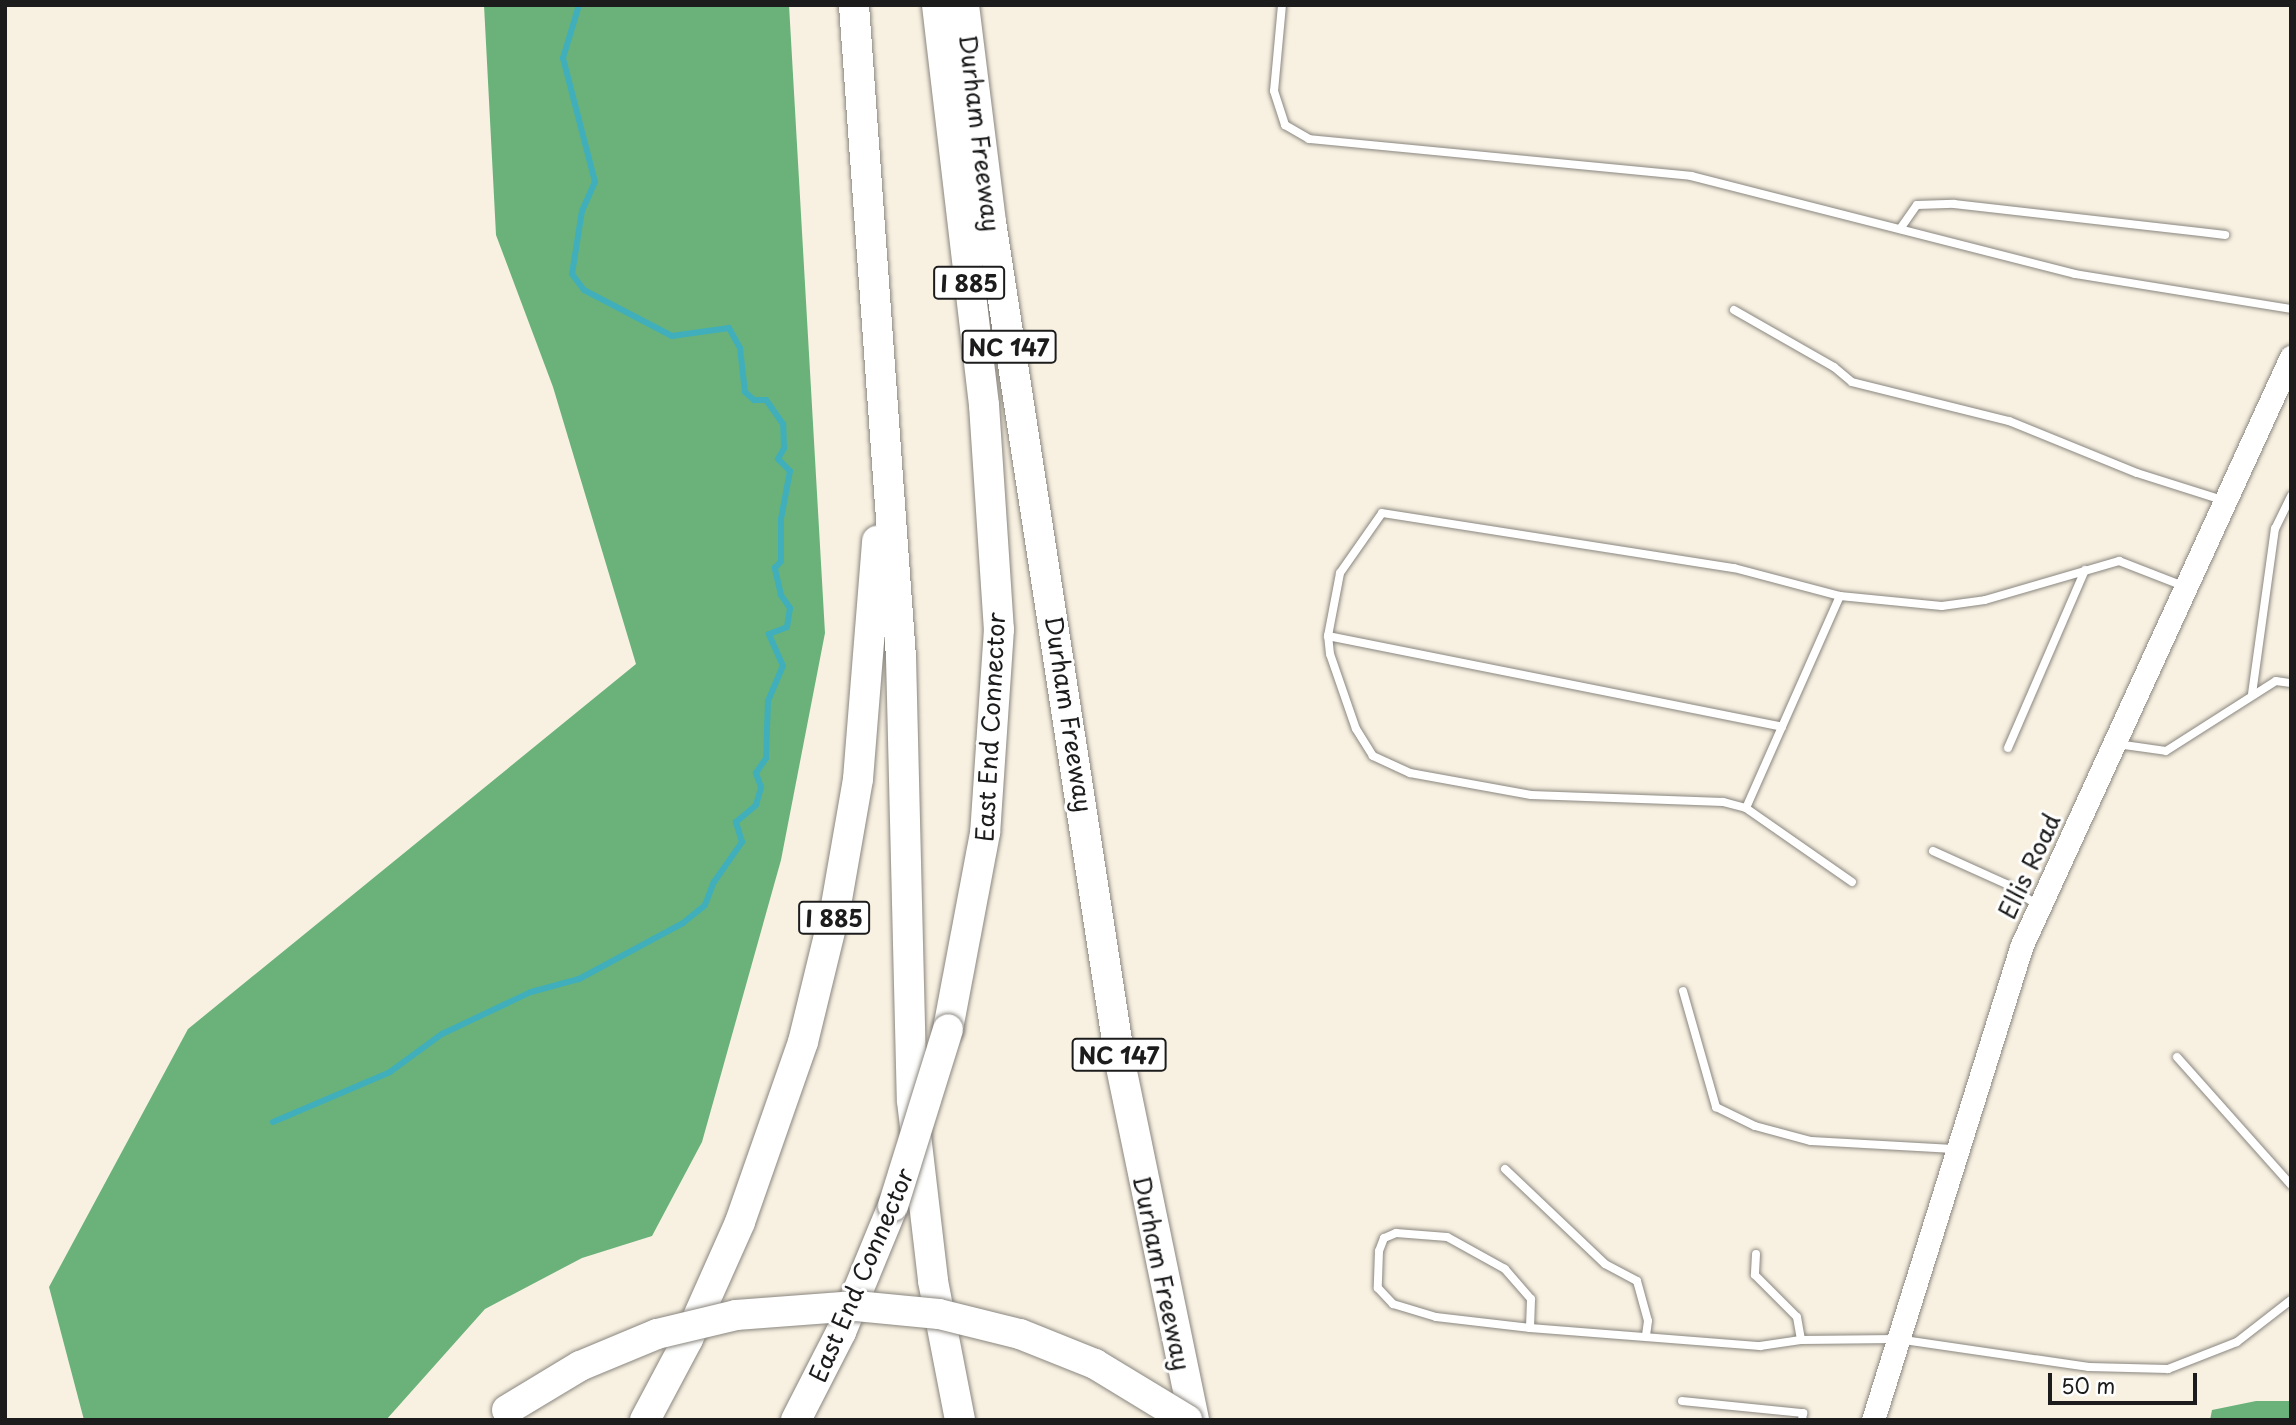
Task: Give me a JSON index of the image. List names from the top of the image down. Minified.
{"streets":{"highway":["Durham Freeway","I 885","NC 147","East End Connector"],"main road":["Ellis Road"]},"scale_bar":"50 m"}
